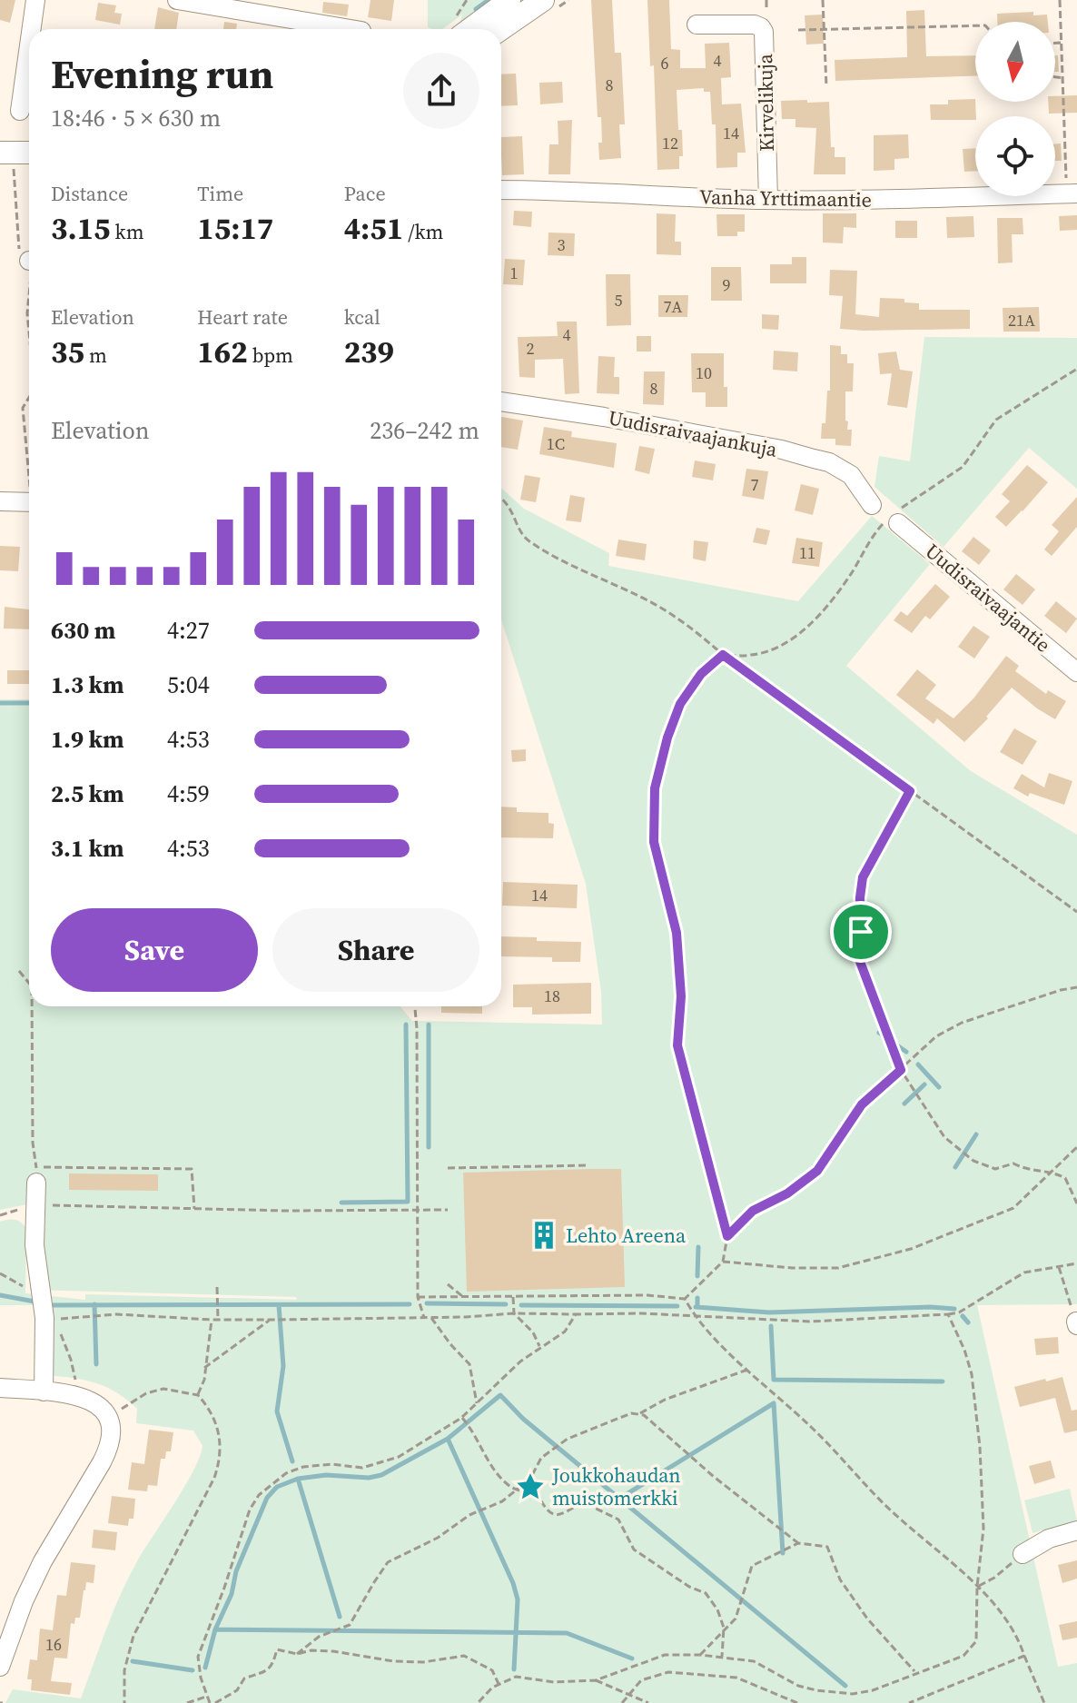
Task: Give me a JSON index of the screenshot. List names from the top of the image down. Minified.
{"streets":{"street":["Kirvelikuja","Vanha Yrttimaantie","Uudisraivaajankuja","Uudisraivaajantie"]},"crossings":[["Kirvelikuja","Vanha Yrttimaantie"]],"places":{"building":["Lehto Areena"],"place":["Joukkohaudan muistomerkki"]},"house_numbers":["4","6","8","14","12","3","1","9","5","7A","21A","4","2","10","8","1C","7","11","14","18","16"],"north":"bottom","page":{"heading":["Evening run","18:46 · 5 × 630 m"],"stats":[["Distance","3.15 km"],["Time","15:17"],["Pace","4:51 /km"],["Elevation","35 m"],["Heart rate","162 bpm"],["kcal","239"]],"chart":["Elevation","236–242 m"],"list":[{"name":"630 m","note":"4:27"},{"name":"1.3 km","note":"5:04"},{"name":"1.9 km","note":"4:53"},{"name":"2.5 km","note":"4:59"},{"name":"3.1 km","note":"4:53"}],"buttons":["Save","Share"]}}
